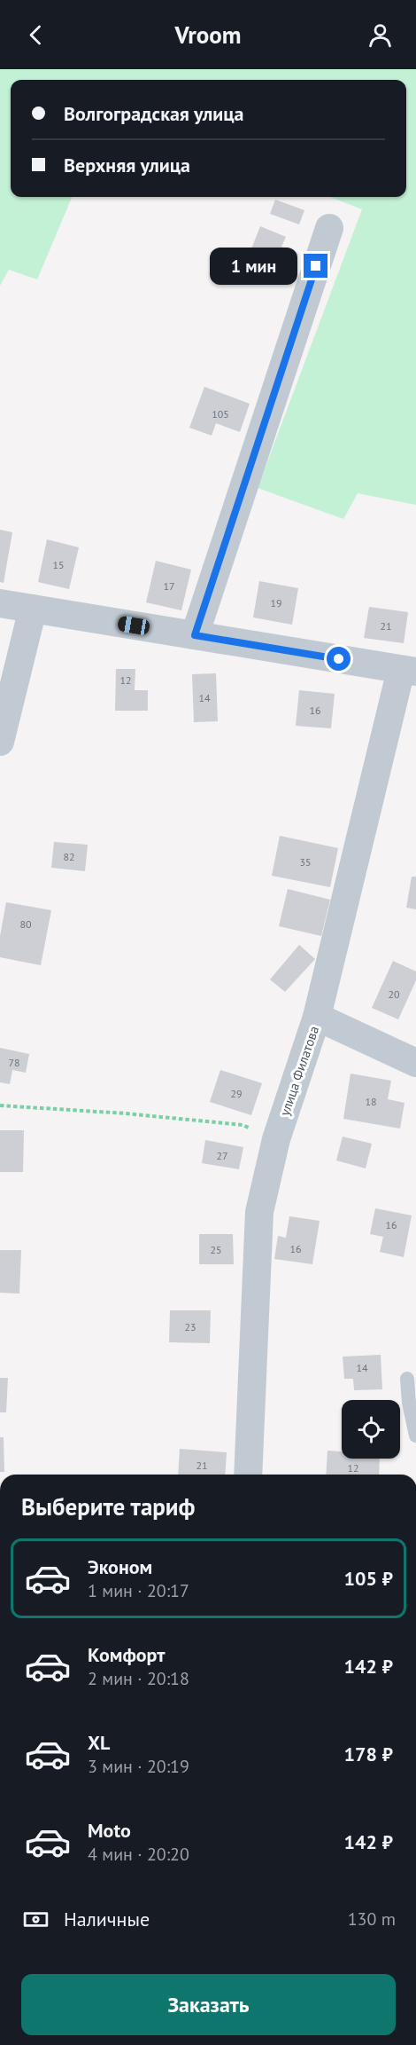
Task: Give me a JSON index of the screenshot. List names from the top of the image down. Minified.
{"streets":{"street":["улица Филатова"]},"house_numbers":["105","15","17","19","21","12","14","16","82","35","80","20","78","29","18","27","16","16","25","23","14","21","12"],"page":{"header":"Vroom","banner":["Волгоградская улица","Верхняя улица"],"bubble":"1 мин","heading":"Выберите тариф","list":[{"name":"Эконом","note":"1 мин · 20:17","value":"105 ₽"},{"name":"Комфорт","note":"2 мин · 20:18","value":"142 ₽"},{"name":"XL","note":"3 мин · 20:19","value":"178 ₽"},{"name":"Moto","note":"4 мин · 20:20","value":"142 ₽"}],"pay":["Наличные","130 m"],"buttons":"Заказать"}}
